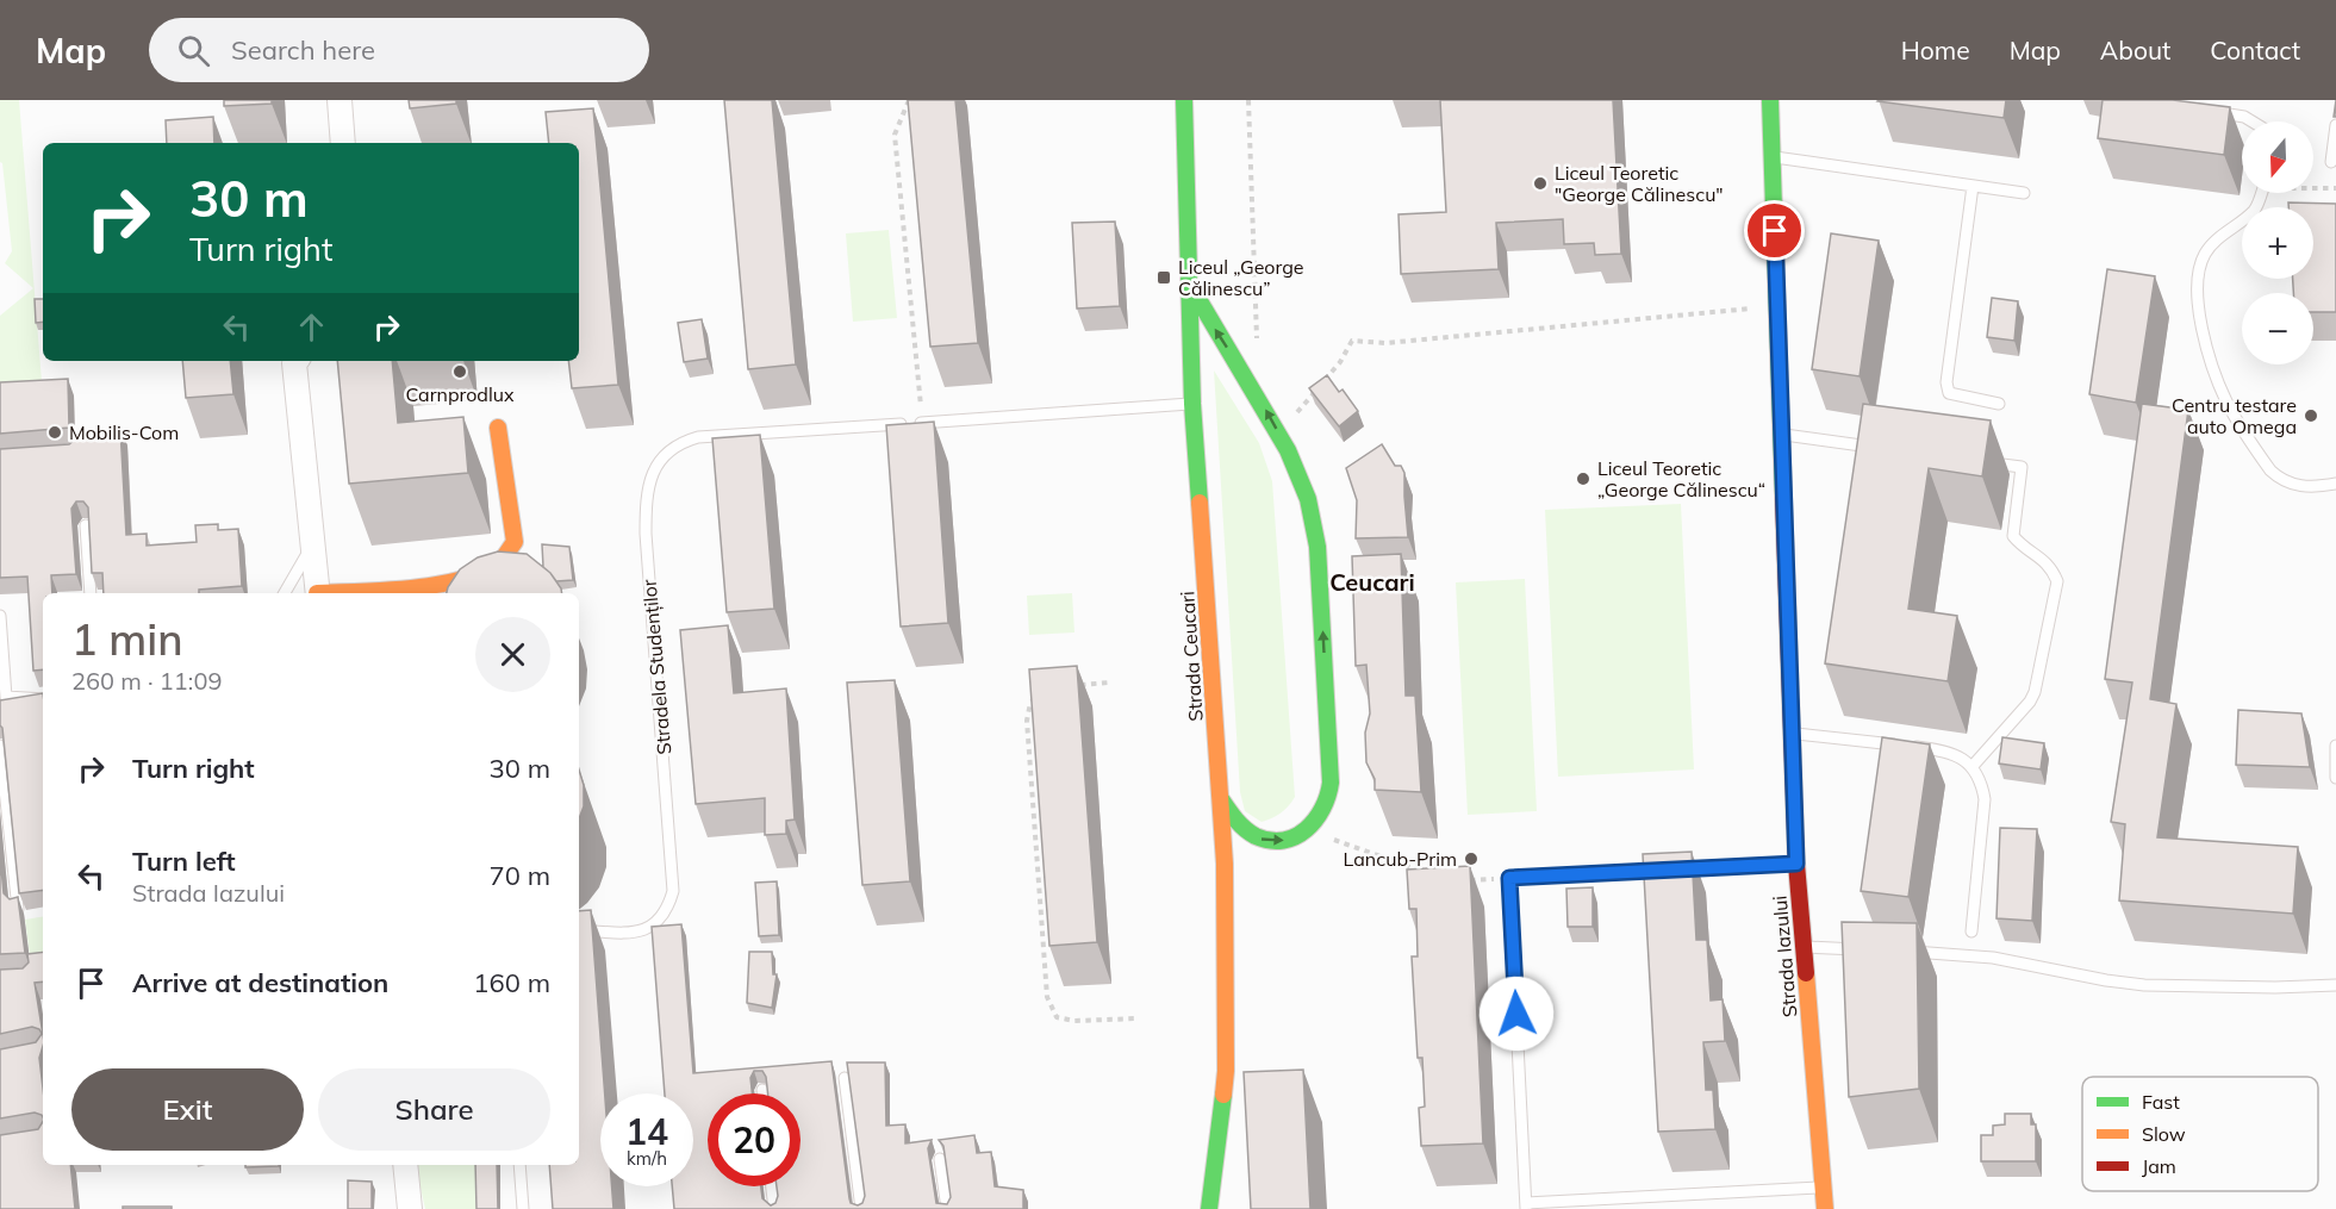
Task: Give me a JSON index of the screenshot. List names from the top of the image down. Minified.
{"streets":{"street":["Strada Ceucari","Strada Iazului"],"lane":["Stradela Studenților"]},"districts":["Ceucari"],"places":{"other":["Liceul Teoretic \"George Călinescu\"","Carnprodlux","Centru testare auto Omega","Mobilis-Com","Liceul Teoretic „George Călinescu“","Lancub-Prim"],"transit":["Liceul „George Călinescu”"]},"legend":["Fast","Slow","Jam"],"north":"bottom","page":{"header":"Map","search":"Search here","nav":["Home","Map","About","Contact"],"map_buttons":["+","−"],"turn":["30 m","Turn right"],"heading":["1 min","260 m · 11:09"],"list":[{"name":"Turn right","value":"30 m"},{"name":"Turn left","note":"Strada Iazului","value":"70 m"},{"name":"Arrive at destination","value":"160 m"}],"buttons":["Exit","Share"],"speed":"14 km/h","limit":"20"}}
